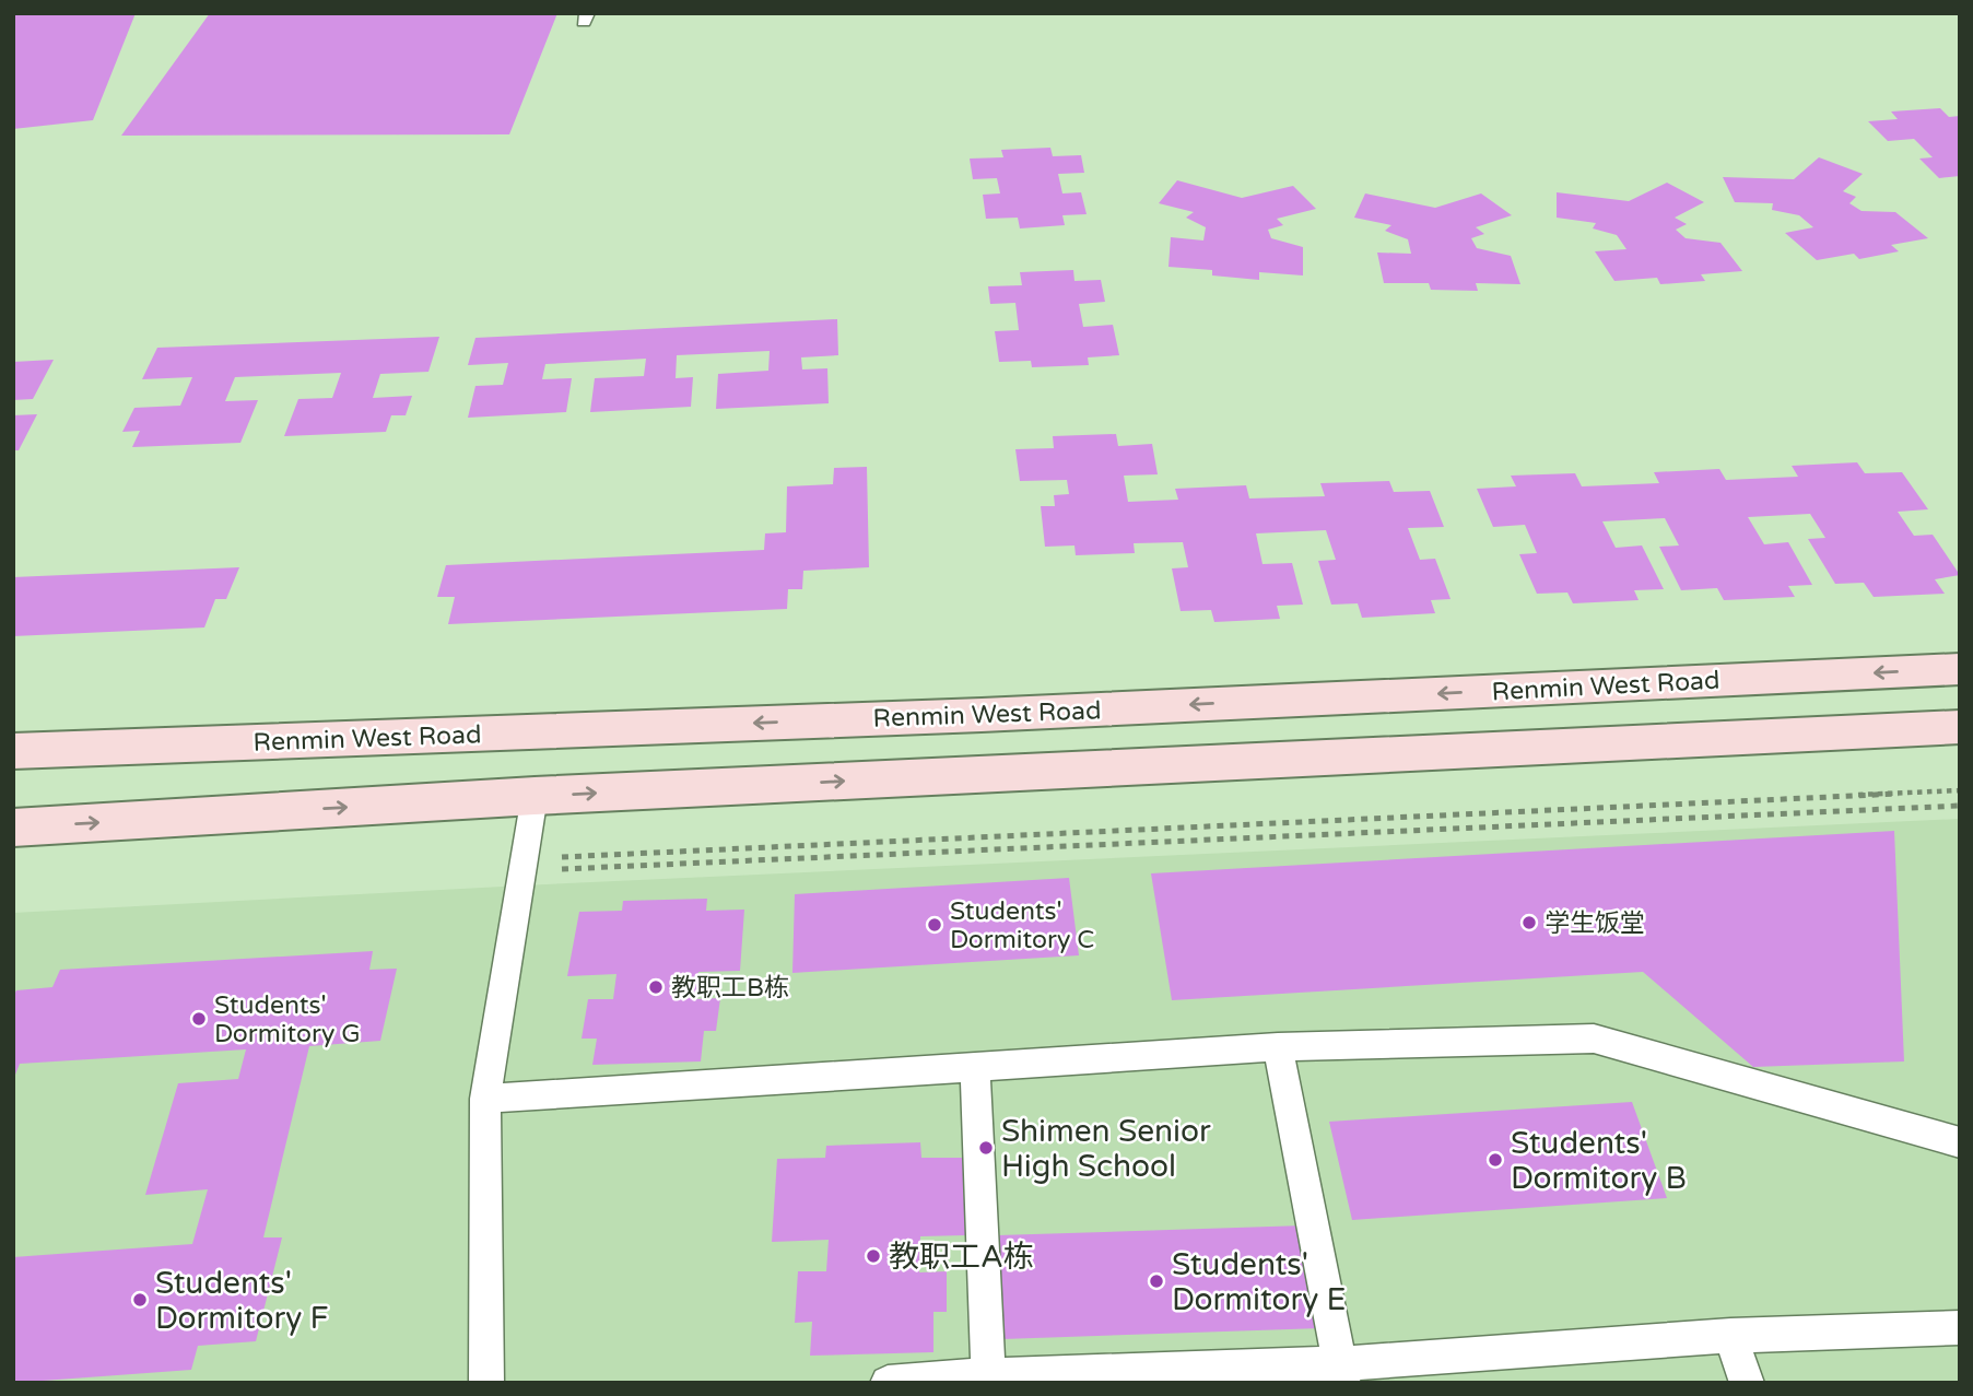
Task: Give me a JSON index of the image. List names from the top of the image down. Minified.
{"streets":{"street":["Renmin West Road"]},"places":["学生饭堂","Students' Dormitory C","教职工B栋","Students' Dormitory G","Shimen Senior High School","Students' Dormitory B","教职工A栋","Students' Dormitory E","Students' Dormitory F"]}
